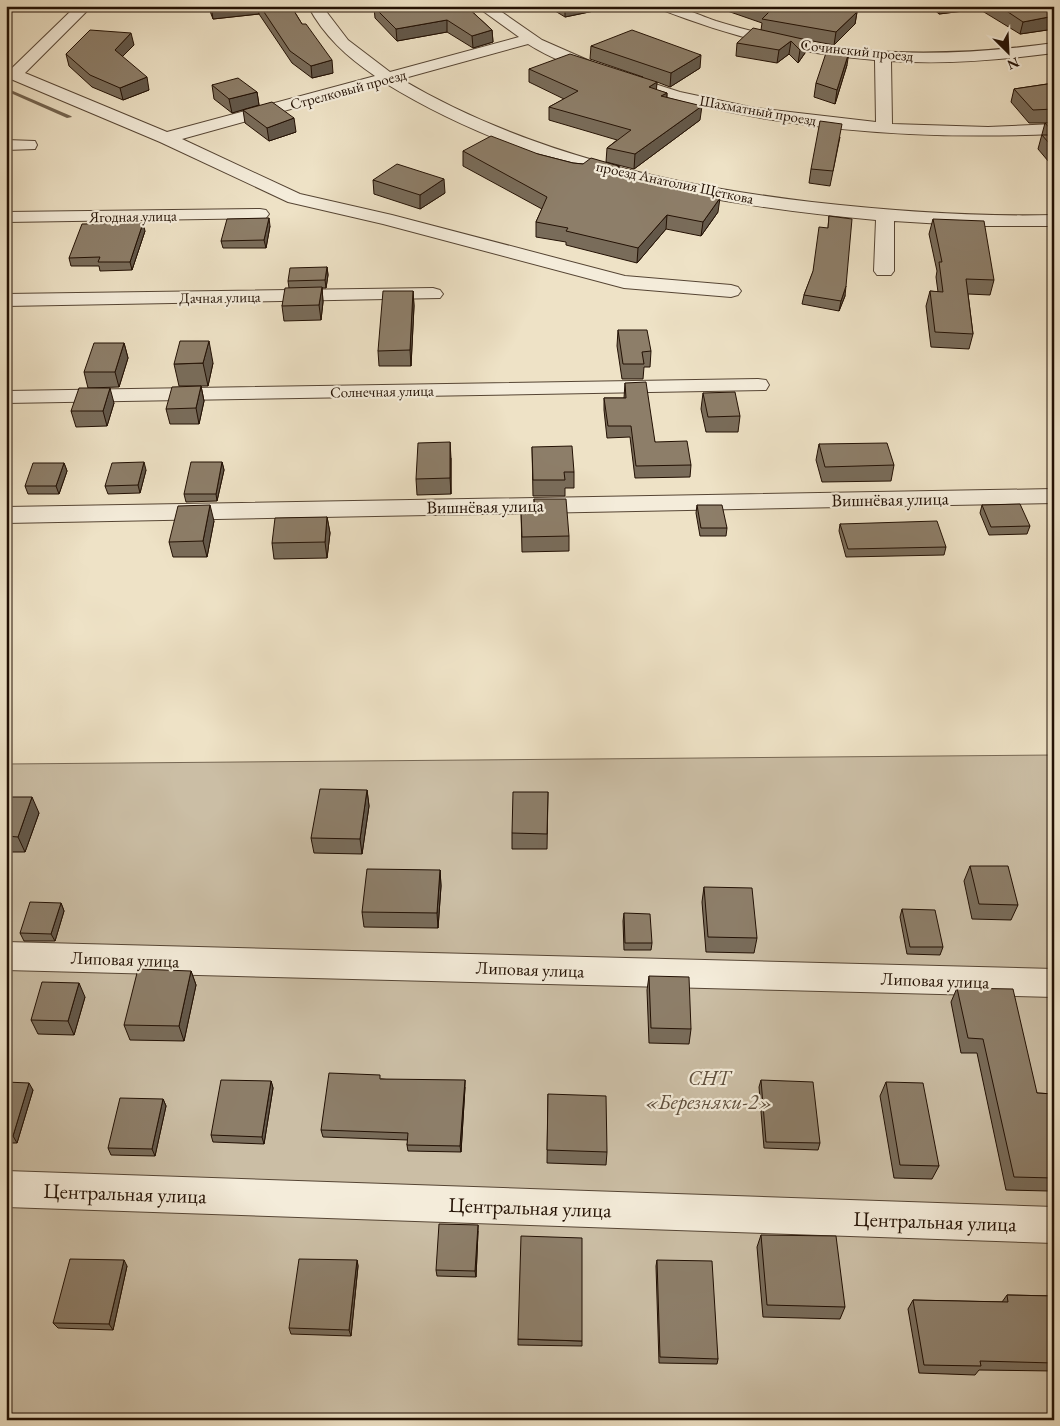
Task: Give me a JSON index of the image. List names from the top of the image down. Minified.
{"streets":{"street":["Сочинский проезд","Стрелковый проезд","Шахматный проезд","проезд Анатолия Щеткова","Ягодная улица","Дачная улица","Солнечная улица","Вишнёвая улица","Липовая улица","Центральная улица"]},"crossings":[["Стрелковый проезд","Шахматный проезд"],["Стрелковый проезд","проезд Анатолия Щеткова"]],"parks":["СНТ «Березняки-2»"],"north":"bottom right"}
